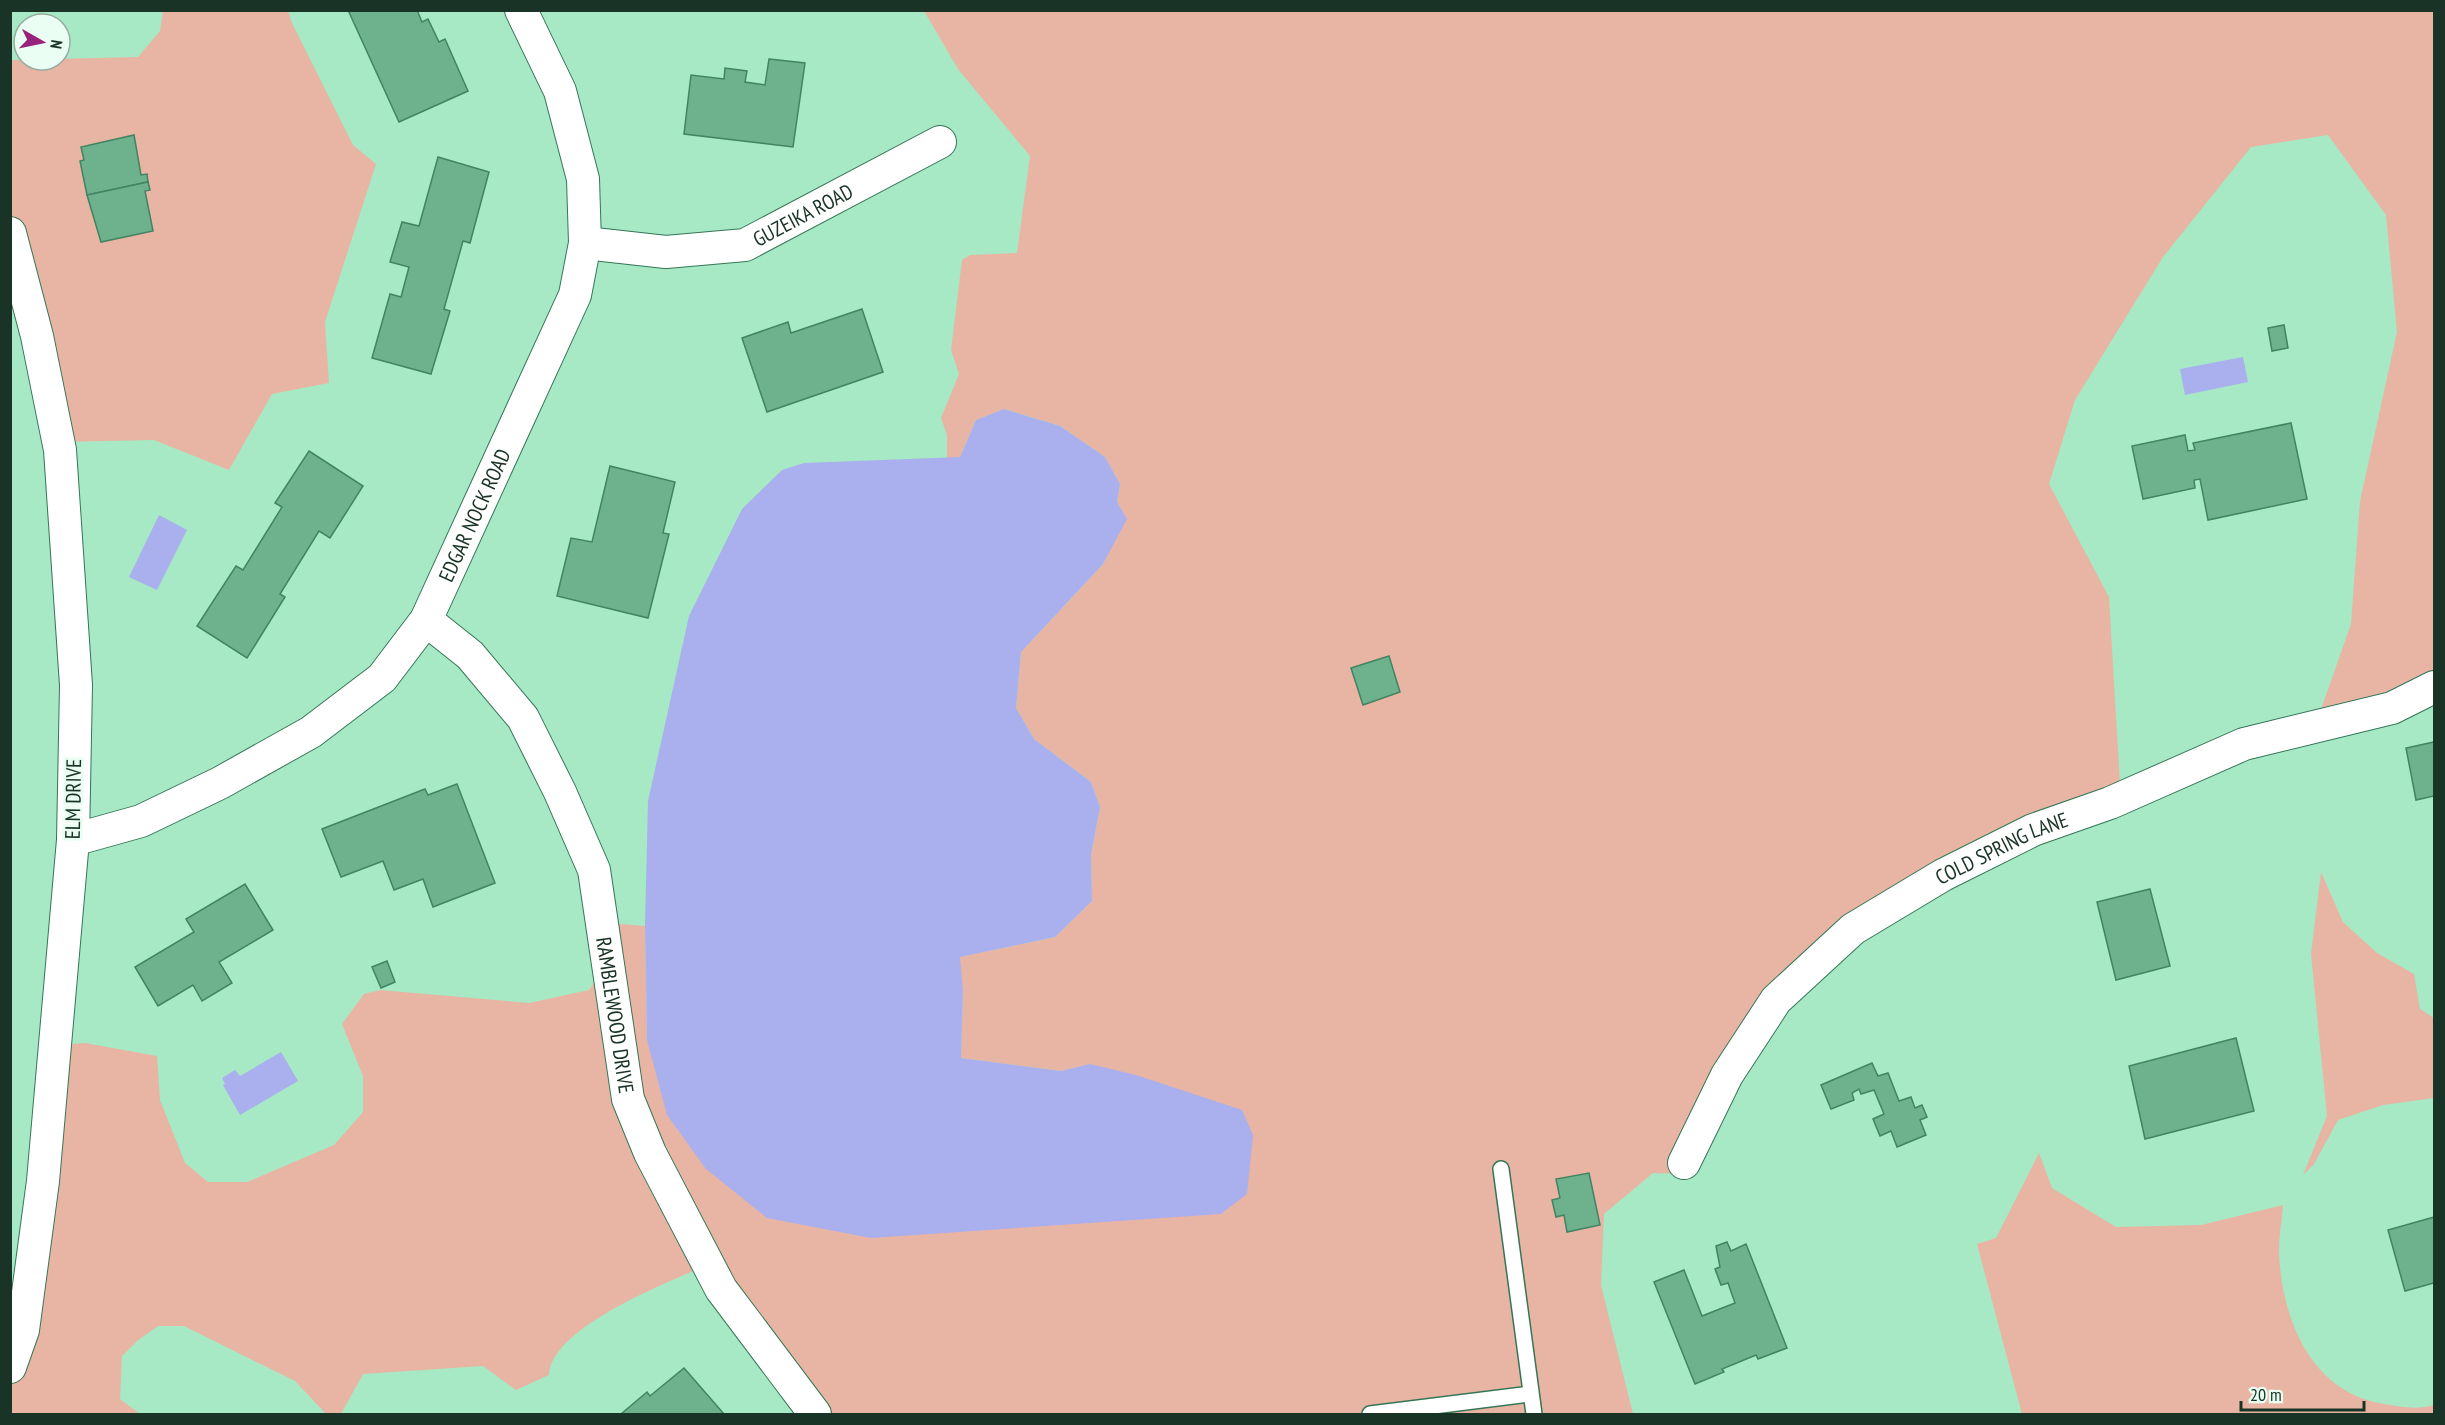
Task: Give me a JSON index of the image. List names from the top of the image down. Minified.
{"streets":{"street":["GUZEIKA ROAD","EDGAR NOCK ROAD","ELM DRIVE","COLD SPRING LANE","RAMBLEWOOD DRIVE"]},"crossings":[["GUZEIKA ROAD","EDGAR NOCK ROAD"],["EDGAR NOCK ROAD","ELM DRIVE"],["EDGAR NOCK ROAD","RAMBLEWOOD DRIVE"]],"scale_bar":"20 m","north":"right"}
